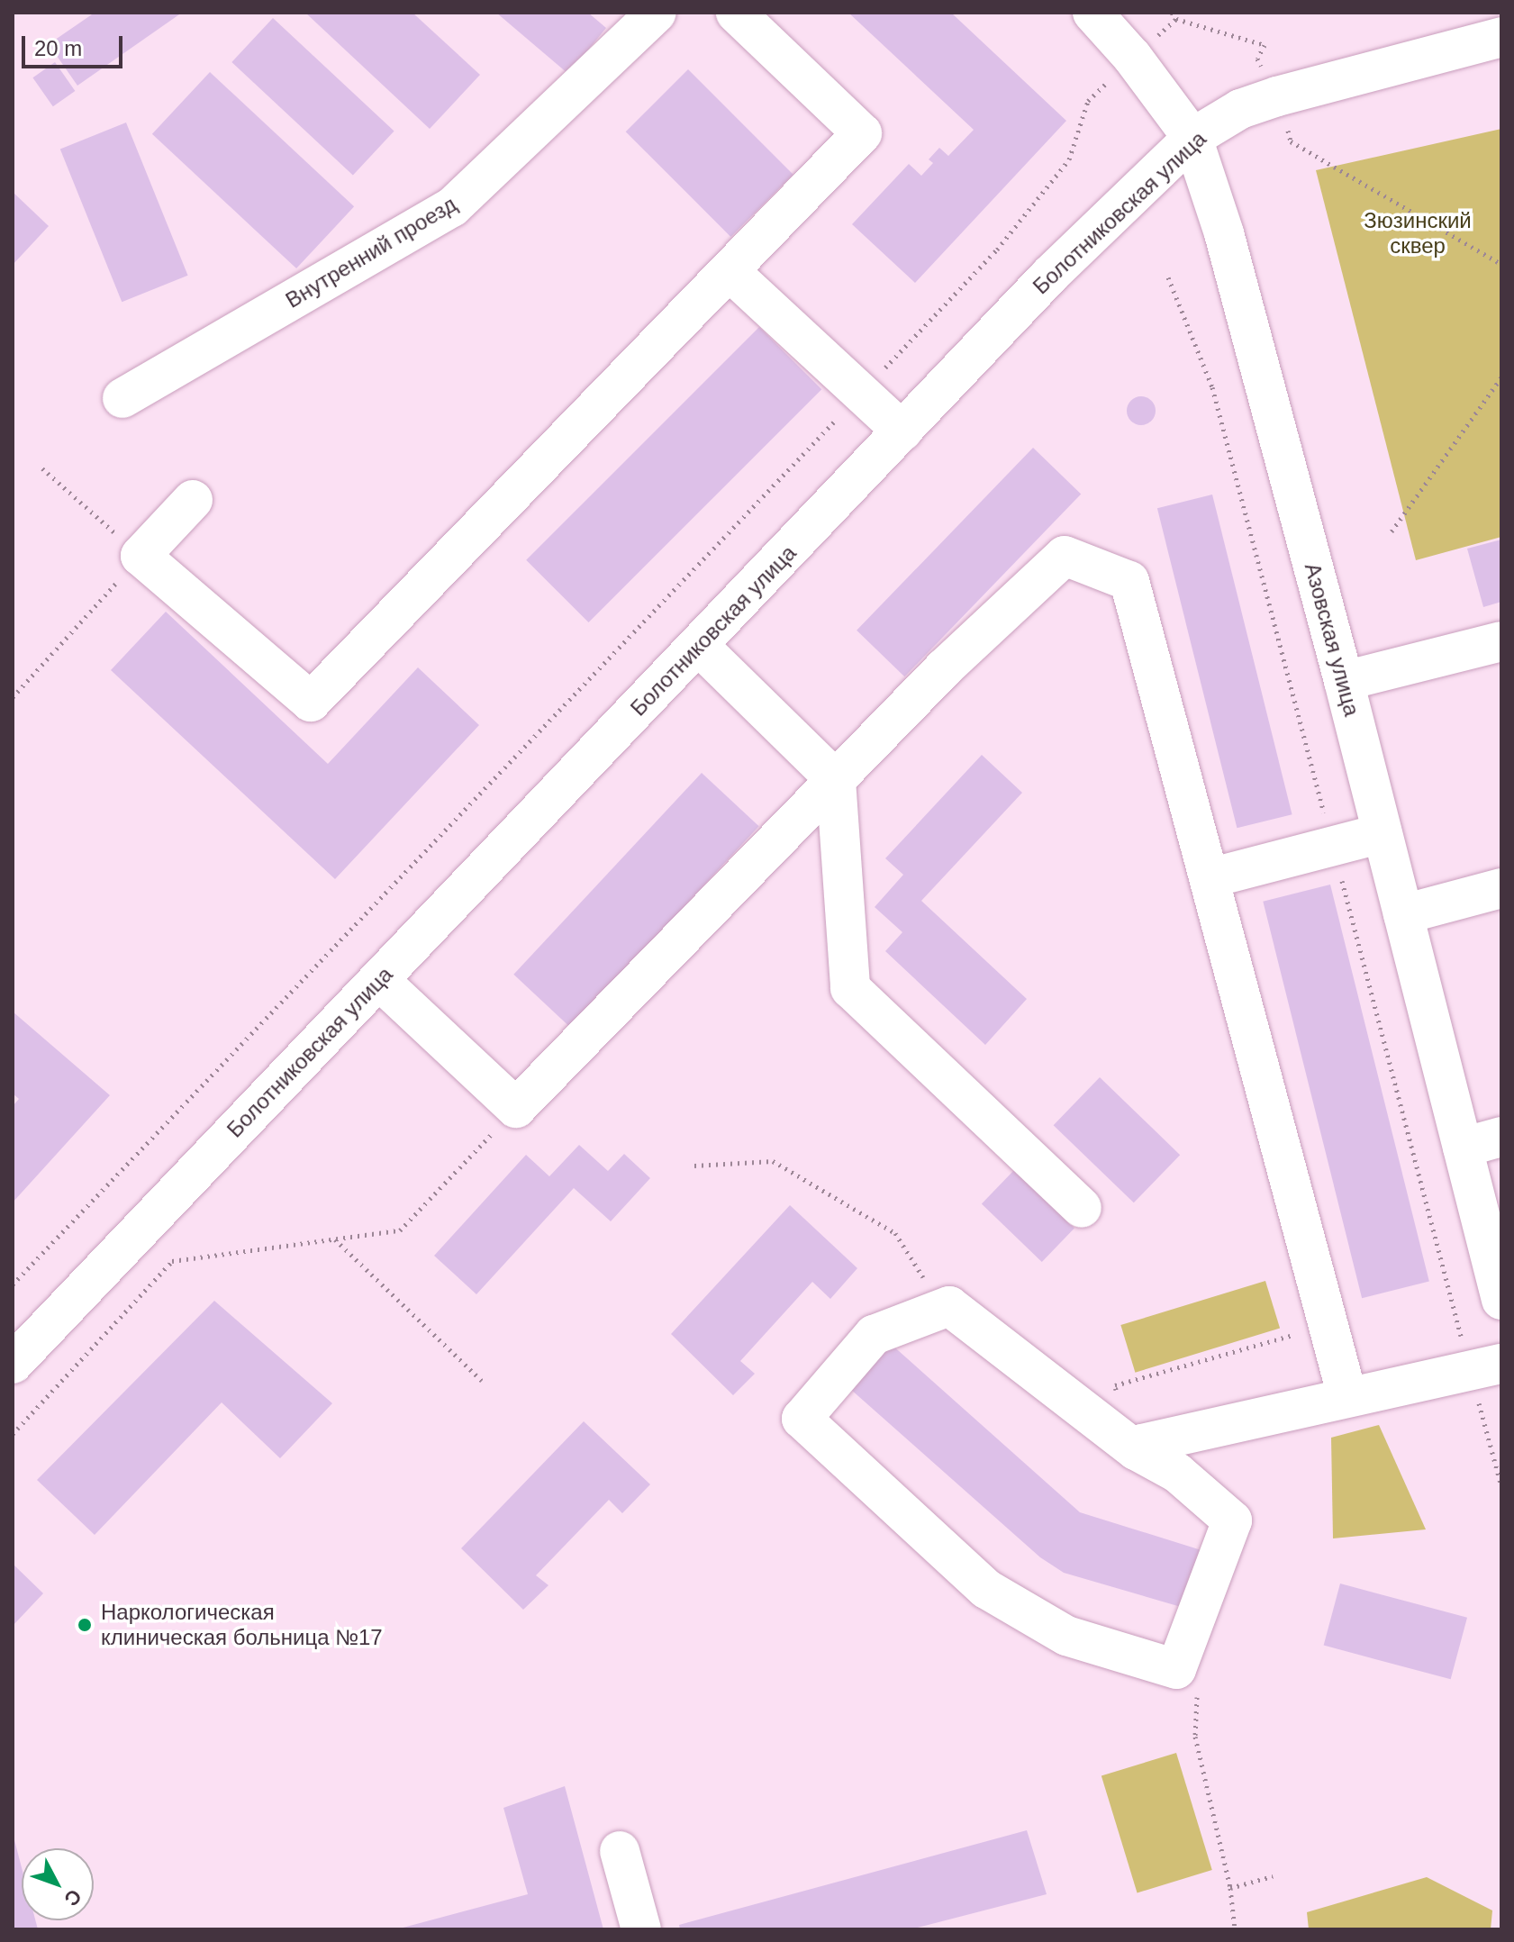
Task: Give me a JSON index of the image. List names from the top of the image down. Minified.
{"streets":{"street":["Болотниковская улица","Внутренний проезд","Азовская улица"]},"crossings":[["Болотниковская улица","Азовская улица"]],"parks":["Зюзинский сквер"],"places":["Наркологическая клиническая больница №17"],"scale_bar":"20 m","north":"bottom right"}
